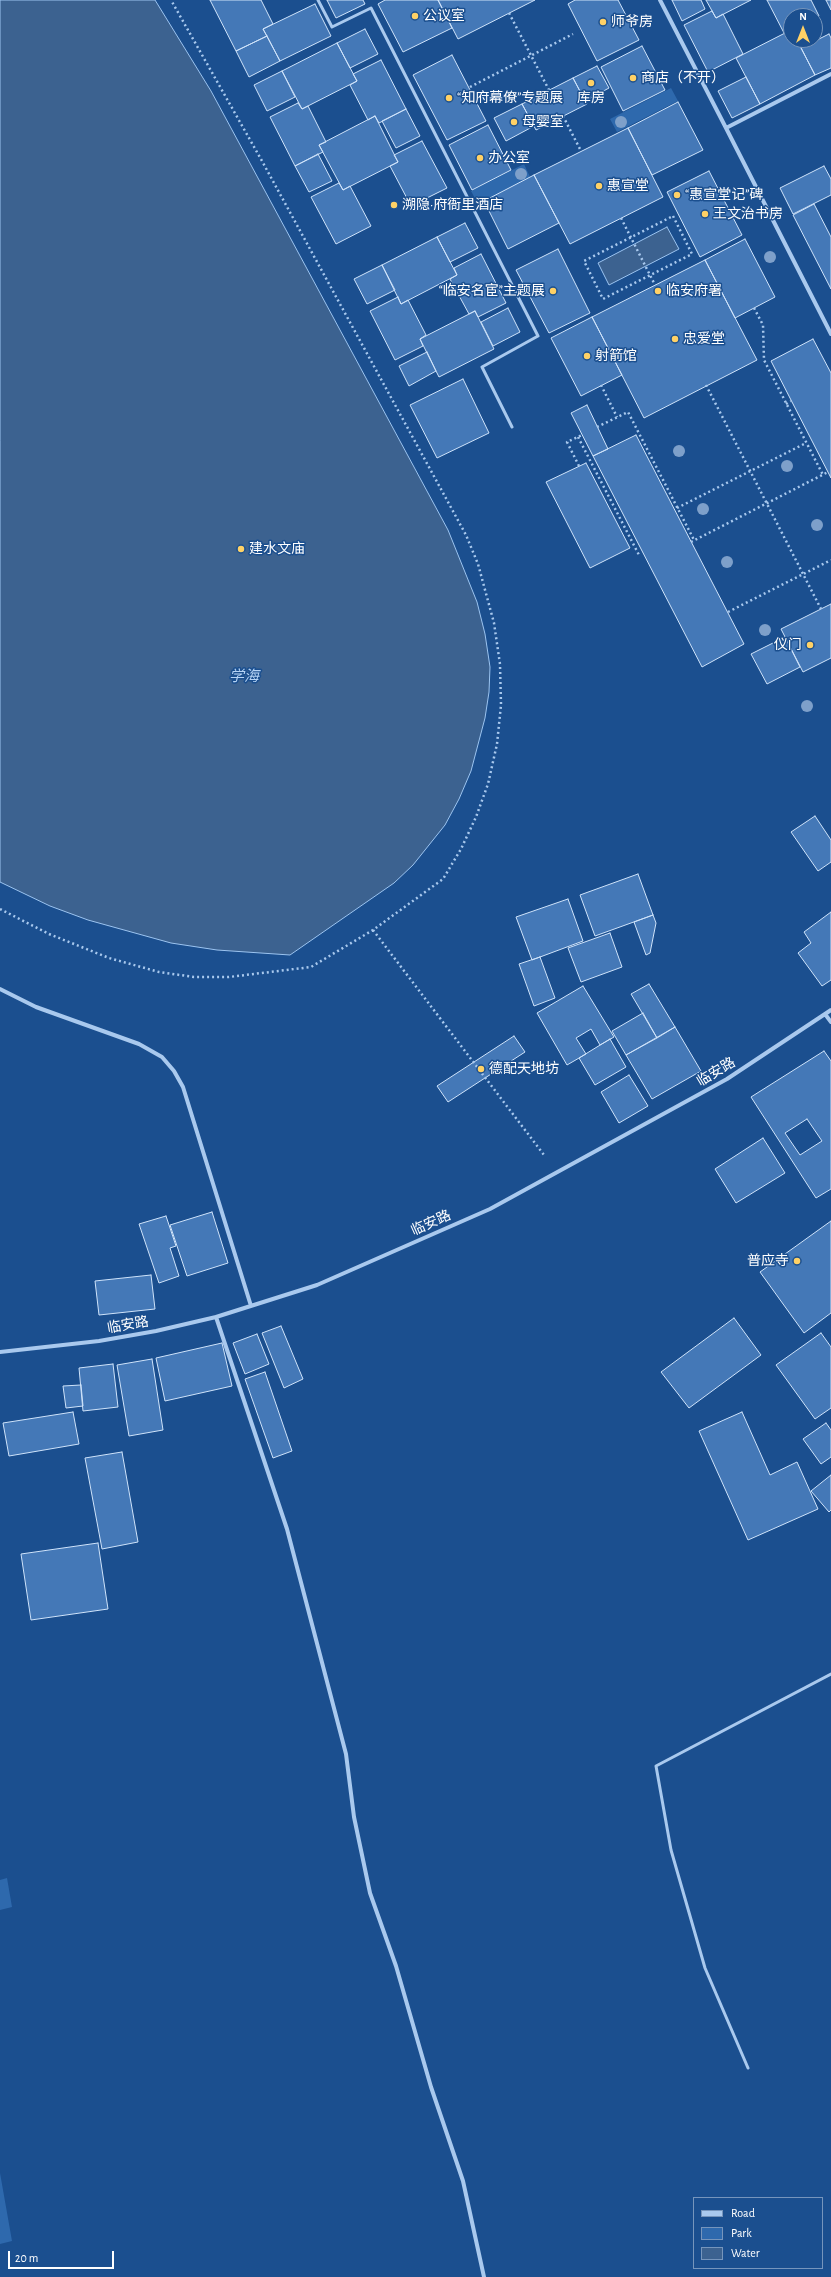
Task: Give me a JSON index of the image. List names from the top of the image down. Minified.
{"streets":{"street":["临安路"]},"water":["学海"],"places":["公议室","师爷房","商店（不开）","库房","“知府幕僚”专题展","母婴室","办公室","惠宣堂","“惠宣堂记”碑","溯隐·府衙里酒店","王文治书房","“临安名宦”主题展","临安府署","忠爱堂","射箭馆","建水文庙","仪门","德配天地坊","普应寺"],"legend":["Road","Park","Water"],"scale_bar":"20 m","north":"top"}
